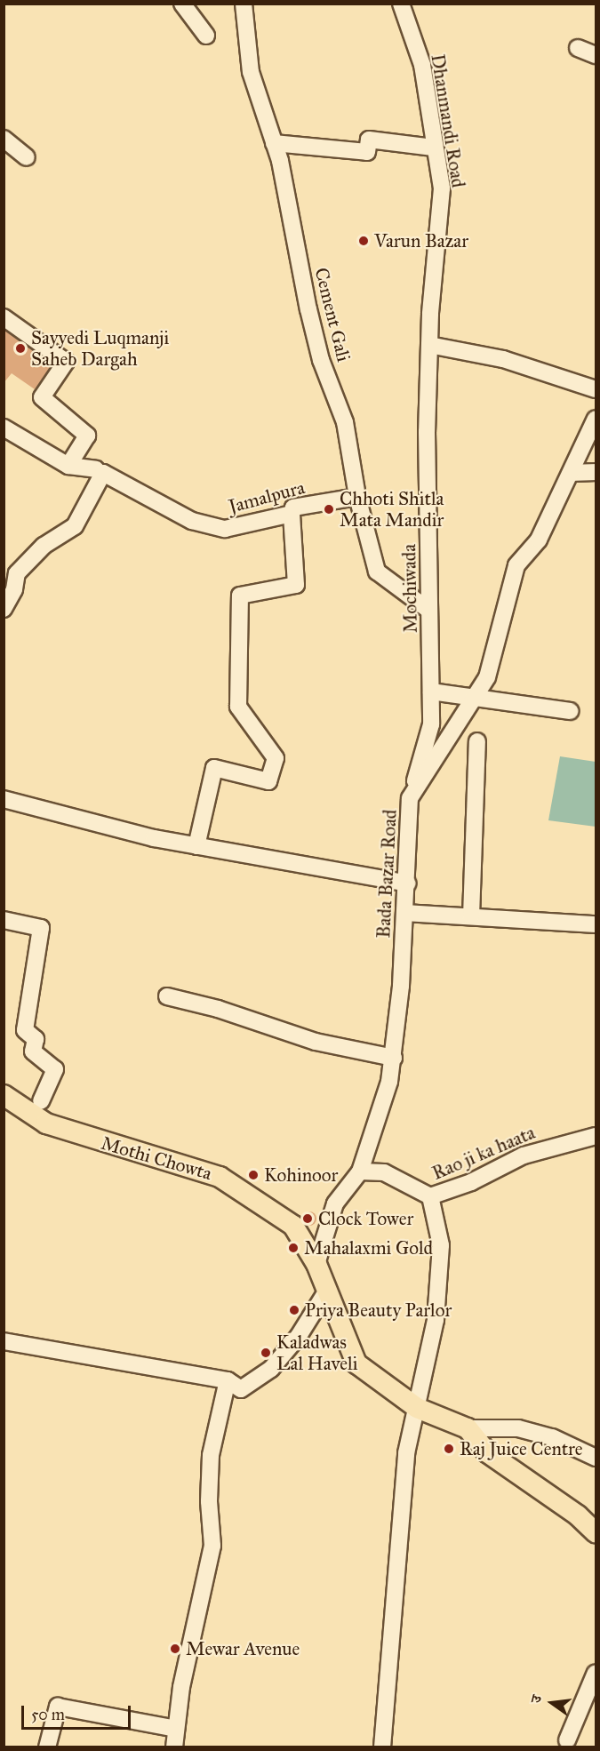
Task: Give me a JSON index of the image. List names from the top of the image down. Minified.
{"streets":{"main road":["Mothi Chowta"],"street":["Dhanmandi Road","Cement Gali","Jamalpura","Mochiwada","Bada Bazar Road","Rao ji ka haata"]},"crossings":[["Dhanmandi Road","Mochiwada"],["Cement Gali","Jamalpura"],["Cement Gali","Mochiwada"],["Mochiwada","Bada Bazar Road"],["Bada Bazar Road","Rao ji ka haata"],["Bada Bazar Road","Mothi Chowta"]],"places":["Varun Bazar","Sayyedi Luqmanji Saheb Dargah","Chhoti Shitla Mata Mandir","Kohinoor","Clock Tower","Mahalaxmi Gold","Priya Beauty Parlor","Kaladwas Lal Haveli","Raj Juice Centre","Mewar Avenue"],"scale_bar":"50 m","north":"left"}
